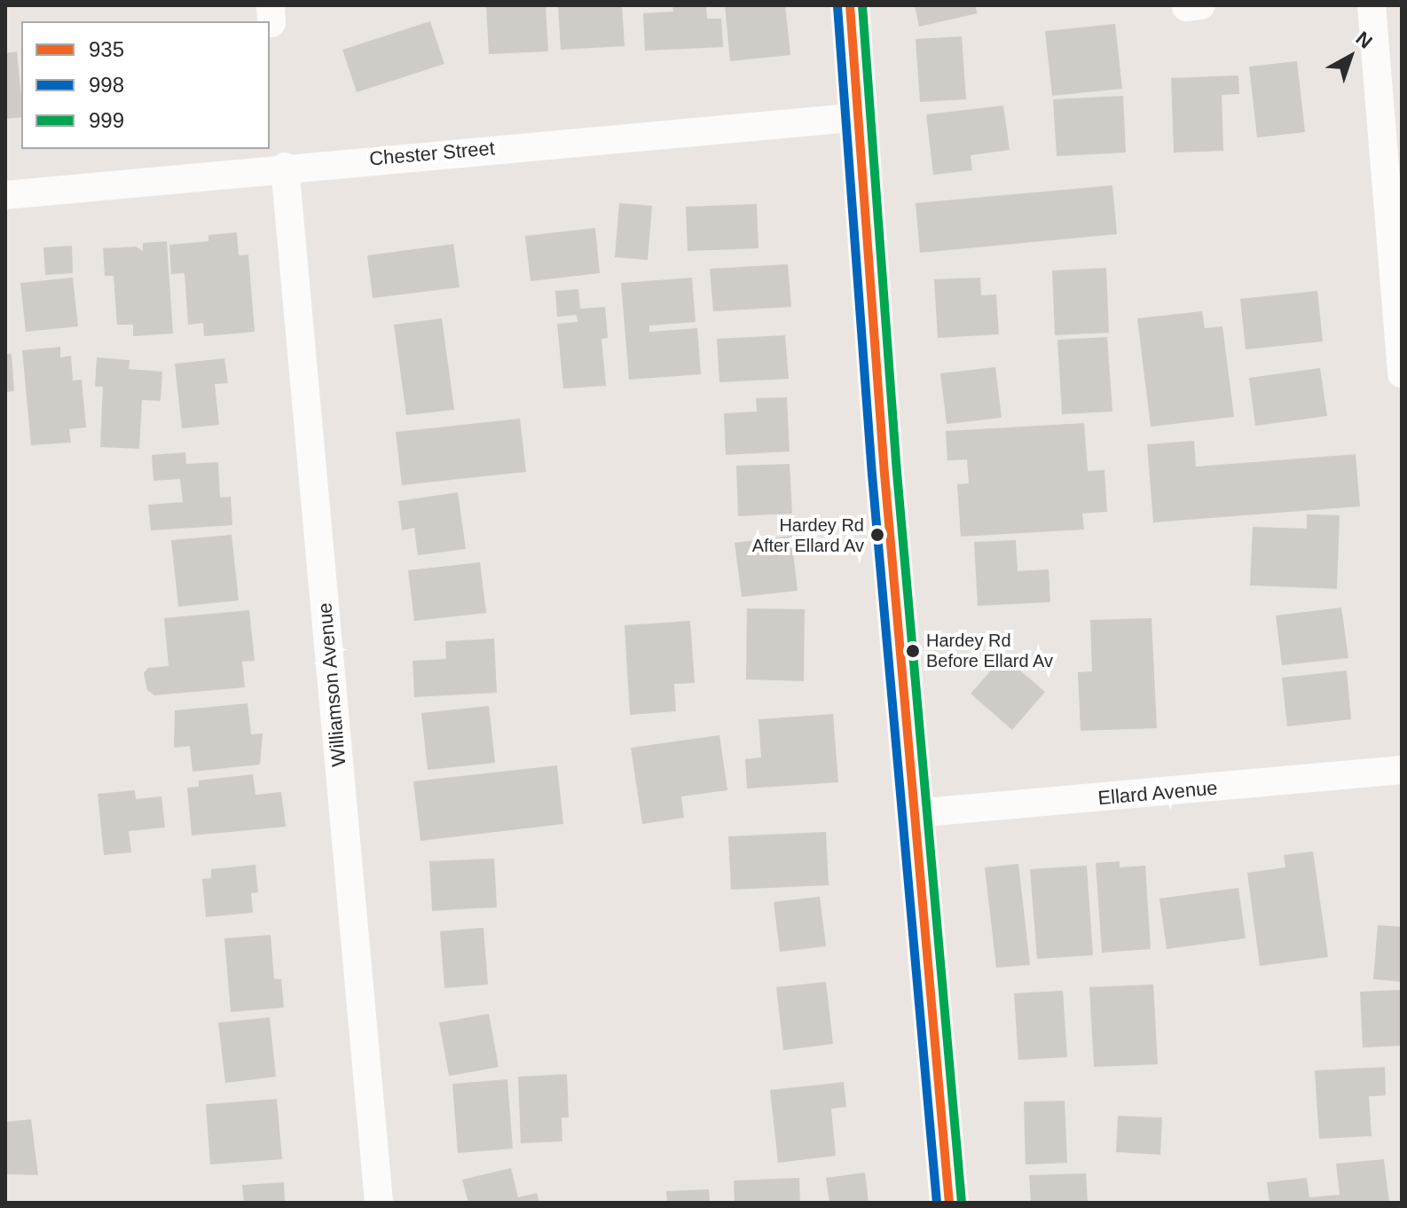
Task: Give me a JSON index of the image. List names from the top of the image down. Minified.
{"streets":{"street":["Chester Street","Williamson Avenue","Ellard Avenue"]},"crossings":[["Chester Street","Williamson Avenue"]],"places":["Hardey Rd After Ellard Av","Hardey Rd Before Ellard Av"],"lines":["transit line 935","transit line 999","transit line 998"],"legend":["935","998","999"],"north":"top right"}
